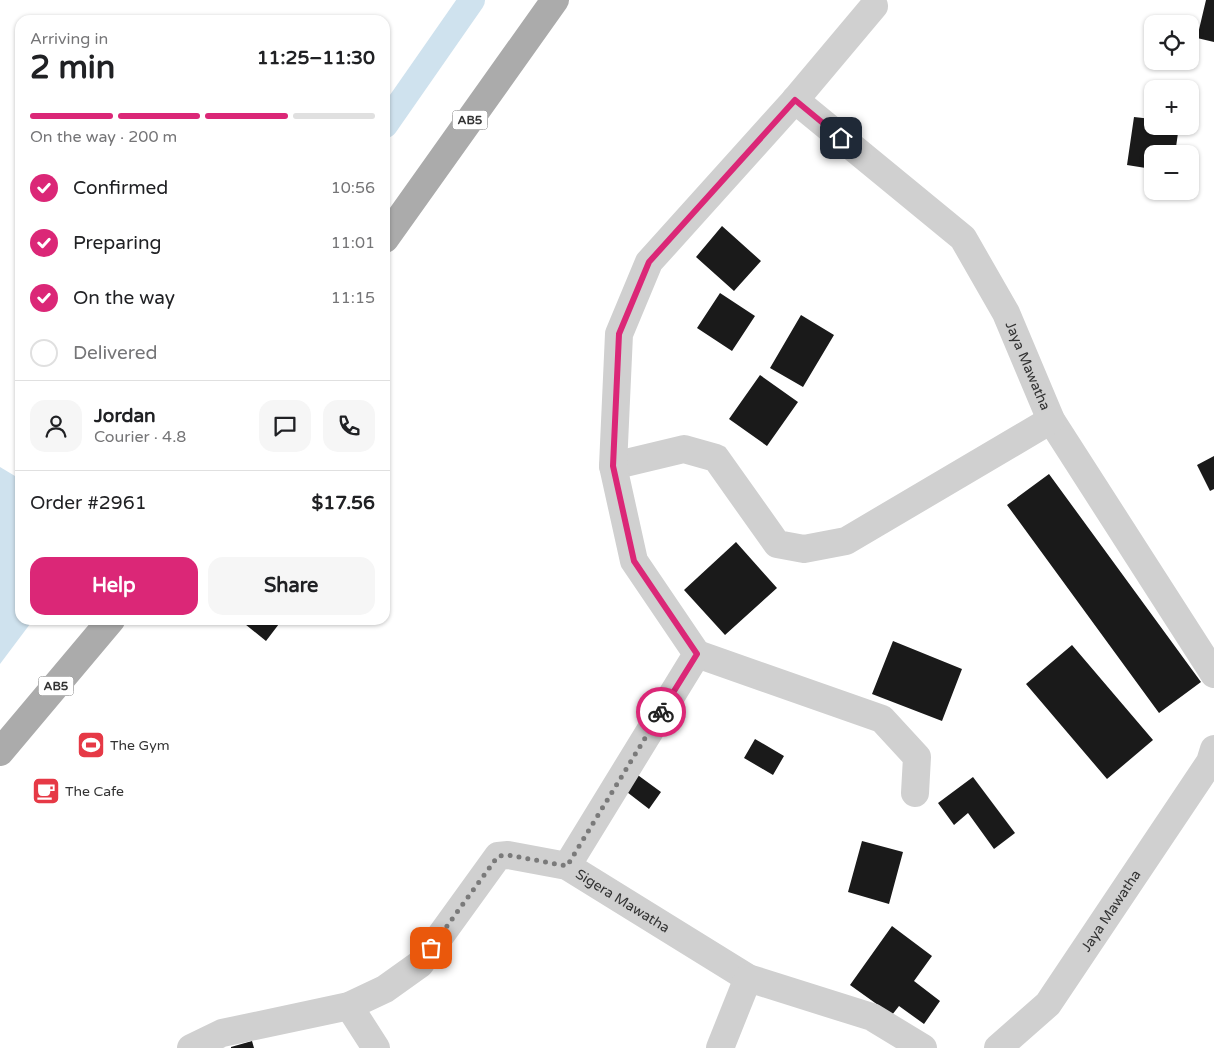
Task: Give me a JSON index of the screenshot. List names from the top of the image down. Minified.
{"streets":{"main road":["AB5"],"street":["Jaya Mawatha","Sigera Mawatha"]},"places":{"sports":["The Gym"],"cafe":["The Cafe"]},"page":{"map_buttons":["+","−"],"heading":["2 min","Arriving in","11:25–11:30"],"panel":["Jordan","Courier · 4.8","Order #2961","$17.56"],"bar":"On the way · 200 m","list":[["Confirmed","10:56"],["Preparing","11:01"],["On the way","11:15"],"Delivered"],"buttons":["Help","Share"]}}
